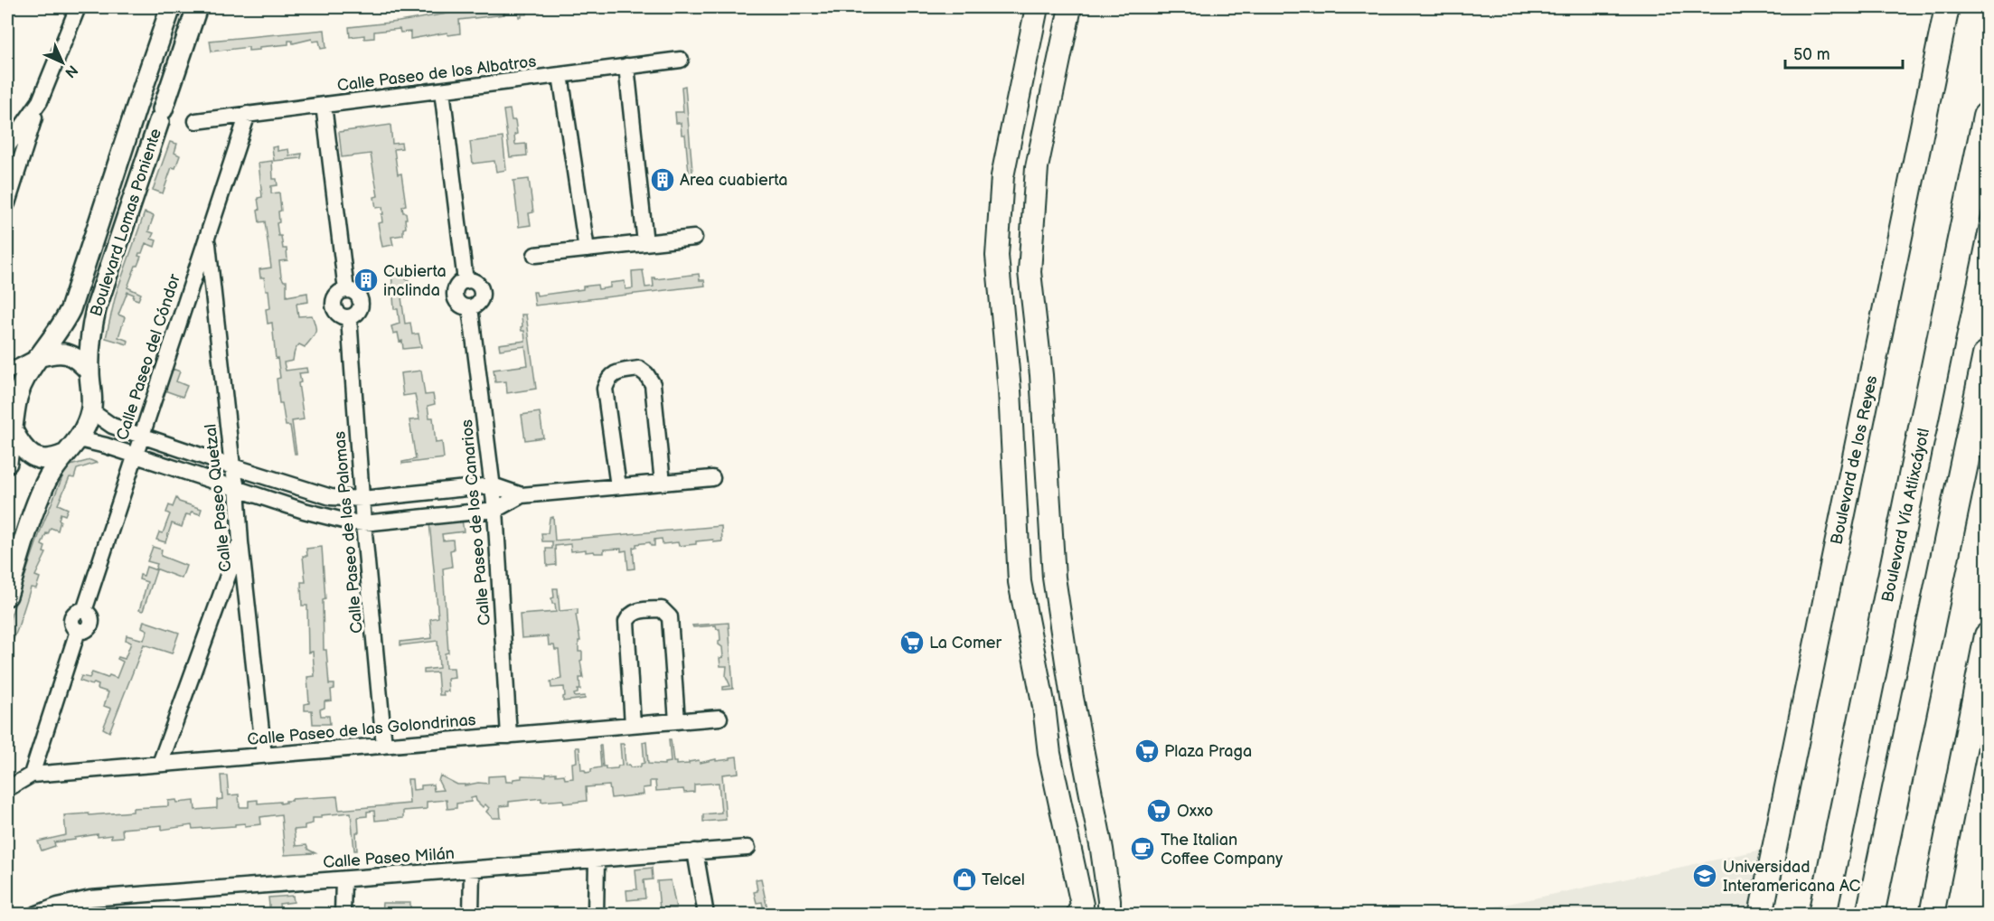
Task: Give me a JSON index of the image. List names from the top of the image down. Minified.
{"streets":{"highway":["Boulevard Vía Atlixcáyotl"],"main road":["Boulevard de los Reyes"],"street":["Calle Paseo de los Albatros","Boulevard Lomas Poniente","Calle Paseo del Cóndor","Calle Paseo Quetzal","Calle Paseo de los Canarios","Calle Paseo de las Palomas","Calle Paseo de las Golondrinas","Calle Paseo Milán"]},"crossings":[["Calle Paseo de los Albatros","Calle Paseo del Cóndor"],["Calle Paseo de los Albatros","Calle Paseo de los Canarios"],["Calle Paseo de los Albatros","Calle Paseo de las Palomas"],["Calle Paseo del Cóndor","Calle Paseo Quetzal"],["Calle Paseo del Cóndor","Calle Paseo de las Golondrinas"],["Calle Paseo Quetzal","Calle Paseo de las Golondrinas"],["Calle Paseo de los Canarios","Calle Paseo de las Golondrinas"],["Calle Paseo de las Palomas","Calle Paseo de las Golondrinas"]],"places":{"building":["Area cuabierta","Cubierta inclinda"],"supermarket":["La Comer","Plaza Praga","Oxxo"],"cafe":["The Italian Coffee Company"],"school or university":["Universidad Interamericana AC"],"shop":["Telcel"]},"scale_bar":"50 m","north":"bottom right"}
